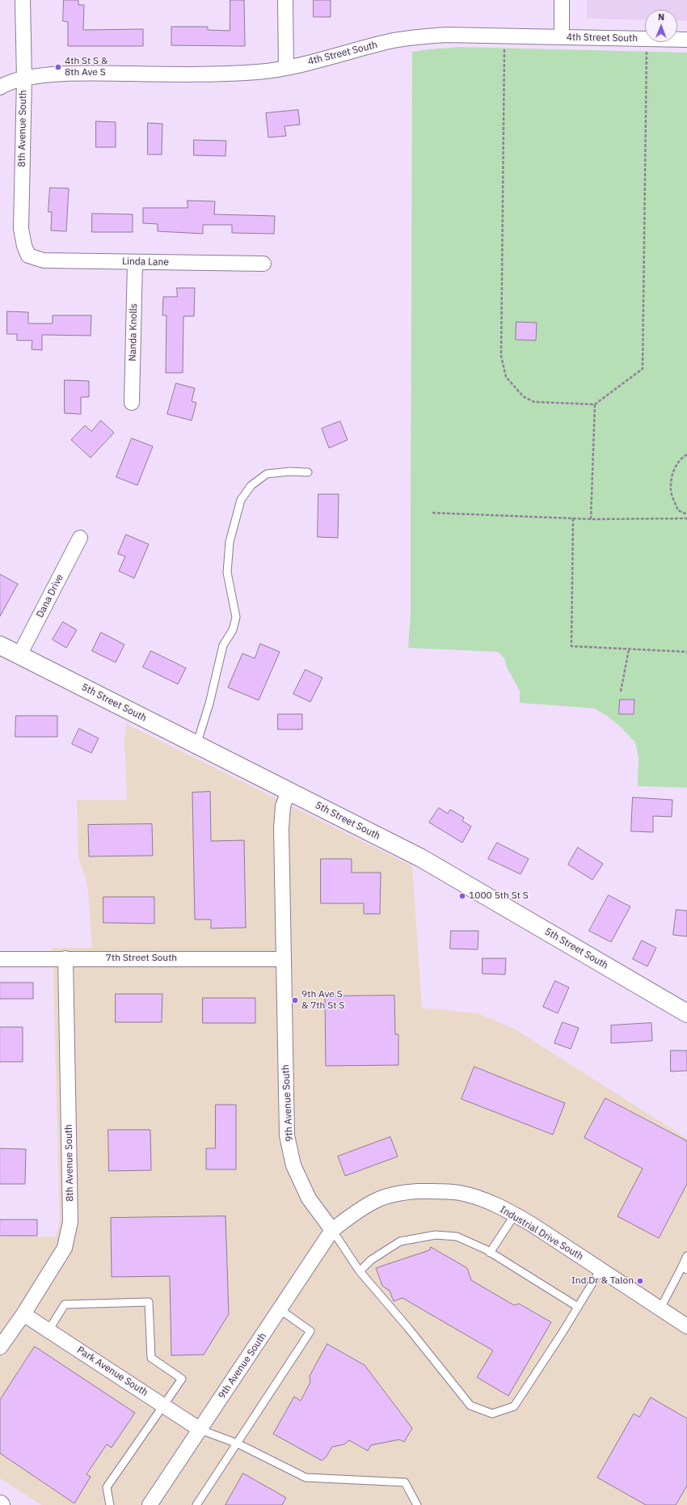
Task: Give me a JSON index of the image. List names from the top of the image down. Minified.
{"streets":{"street":["4th Street South","8th Avenue South","Linda Lane","Nanda Knolls","Dana Drive","5th Street South","7th Street South","9th Avenue South","Industrial Drive South","Park Avenue South"]},"crossings":[["4th Street South","8th Avenue South"],["8th Avenue South","Linda Lane"],["8th Avenue South","7th Street South"],["8th Avenue South","Park Avenue South"],["Linda Lane","Nanda Knolls"],["Dana Drive","5th Street South"],["5th Street South","9th Avenue South"],["7th Street South","9th Avenue South"],["9th Avenue South","Industrial Drive South"],["9th Avenue South","Park Avenue South"]],"places":["4th St S & 8th Ave S","1000 5th St S","9th Ave S & 7th St S","Ind Dr & Talon"],"north":"top"}
